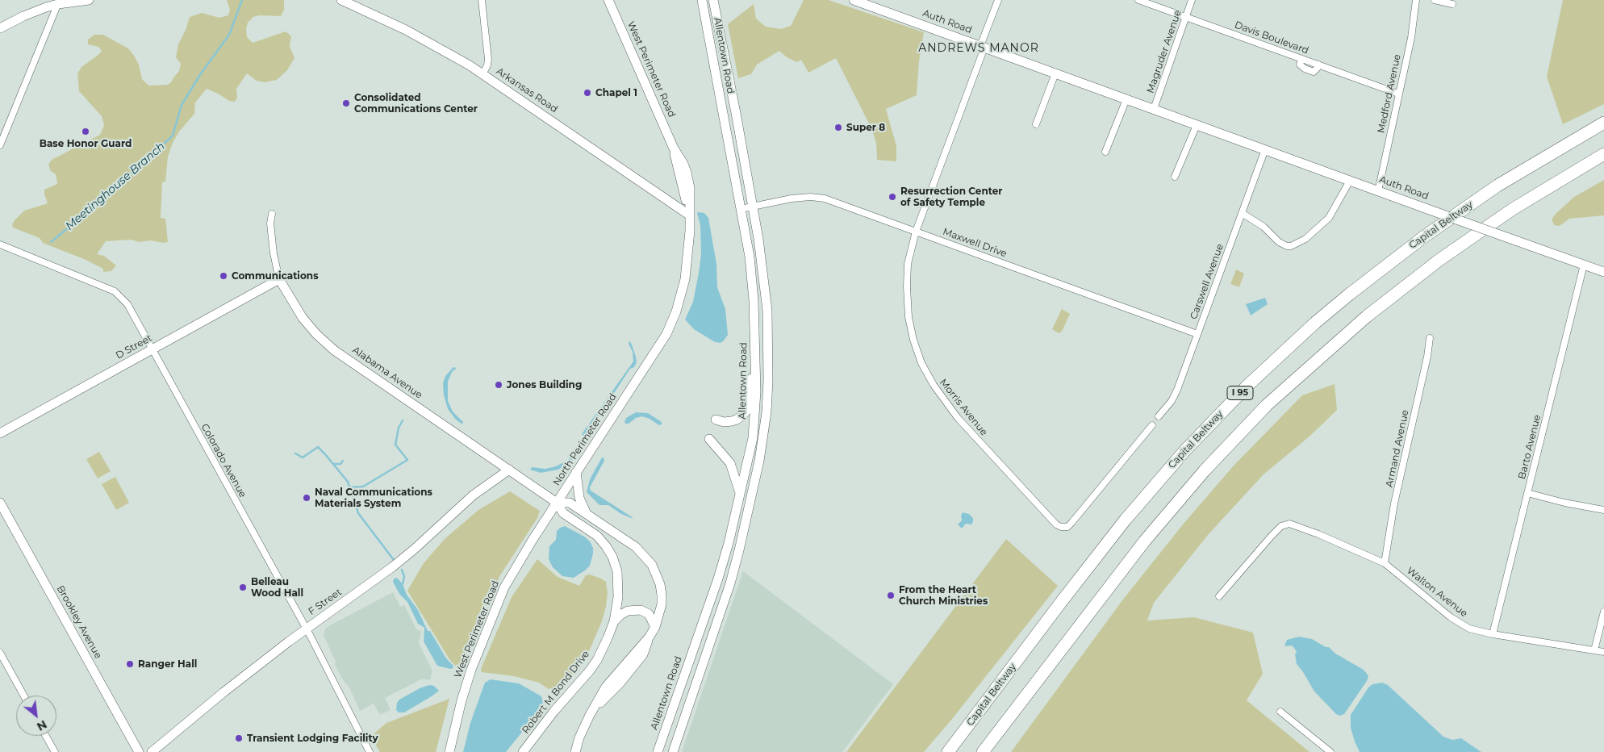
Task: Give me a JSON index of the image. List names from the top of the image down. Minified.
{"streets":{"highway":["Capital Beltway","I 95"],"street":["Auth Road","Davis Boulevard","Magruder Avenue","Allentown Road","West Perimeter Road","Arkansas Road","Medford Avenue","Maxwell Drive","Carswell Avenue","D Street","Alabama Avenue","Morris Avenue","North Perimeter Road","Barto Avenue","Armand Avenue","Colorado Avenue","Walton Avenue","F Street","Brookley Avenue","Robert M Bond Drive"]},"crossings":[["Auth Road","Magruder Avenue"],["Auth Road","Medford Avenue"],["Auth Road","Carswell Avenue"],["Auth Road","Morris Avenue"],["Auth Road","Barto Avenue"],["Davis Boulevard","Magruder Avenue"],["Davis Boulevard","Medford Avenue"],["Allentown Road","Maxwell Drive"],["West Perimeter Road","Arkansas Road"],["West Perimeter Road","Alabama Avenue"],["West Perimeter Road","North Perimeter Road"],["West Perimeter Road","Robert M Bond Drive"],["Maxwell Drive","Carswell Avenue"],["Maxwell Drive","Morris Avenue"],["D Street","Alabama Avenue"],["D Street","Colorado Avenue"],["Alabama Avenue","North Perimeter Road"],["Alabama Avenue","F Street"],["Alabama Avenue","Robert M Bond Drive"],["North Perimeter Road","Robert M Bond Drive"],["Barto Avenue","Walton Avenue"],["Armand Avenue","Walton Avenue"],["Colorado Avenue","F Street"]],"districts":["ANDREWS MANOR"],"water":["Meetinghouse Branch"],"places":["Chapel 1","Consolidated Communications Center","Super 8","Base Honor Guard","Resurrection Center of Safety Temple","Communications","Jones Building","Naval Communications Materials System","Belleau Wood Hall","From the Heart Church Ministries","Ranger Hall","Transient Lodging Facility"],"north":"bottom right"}
